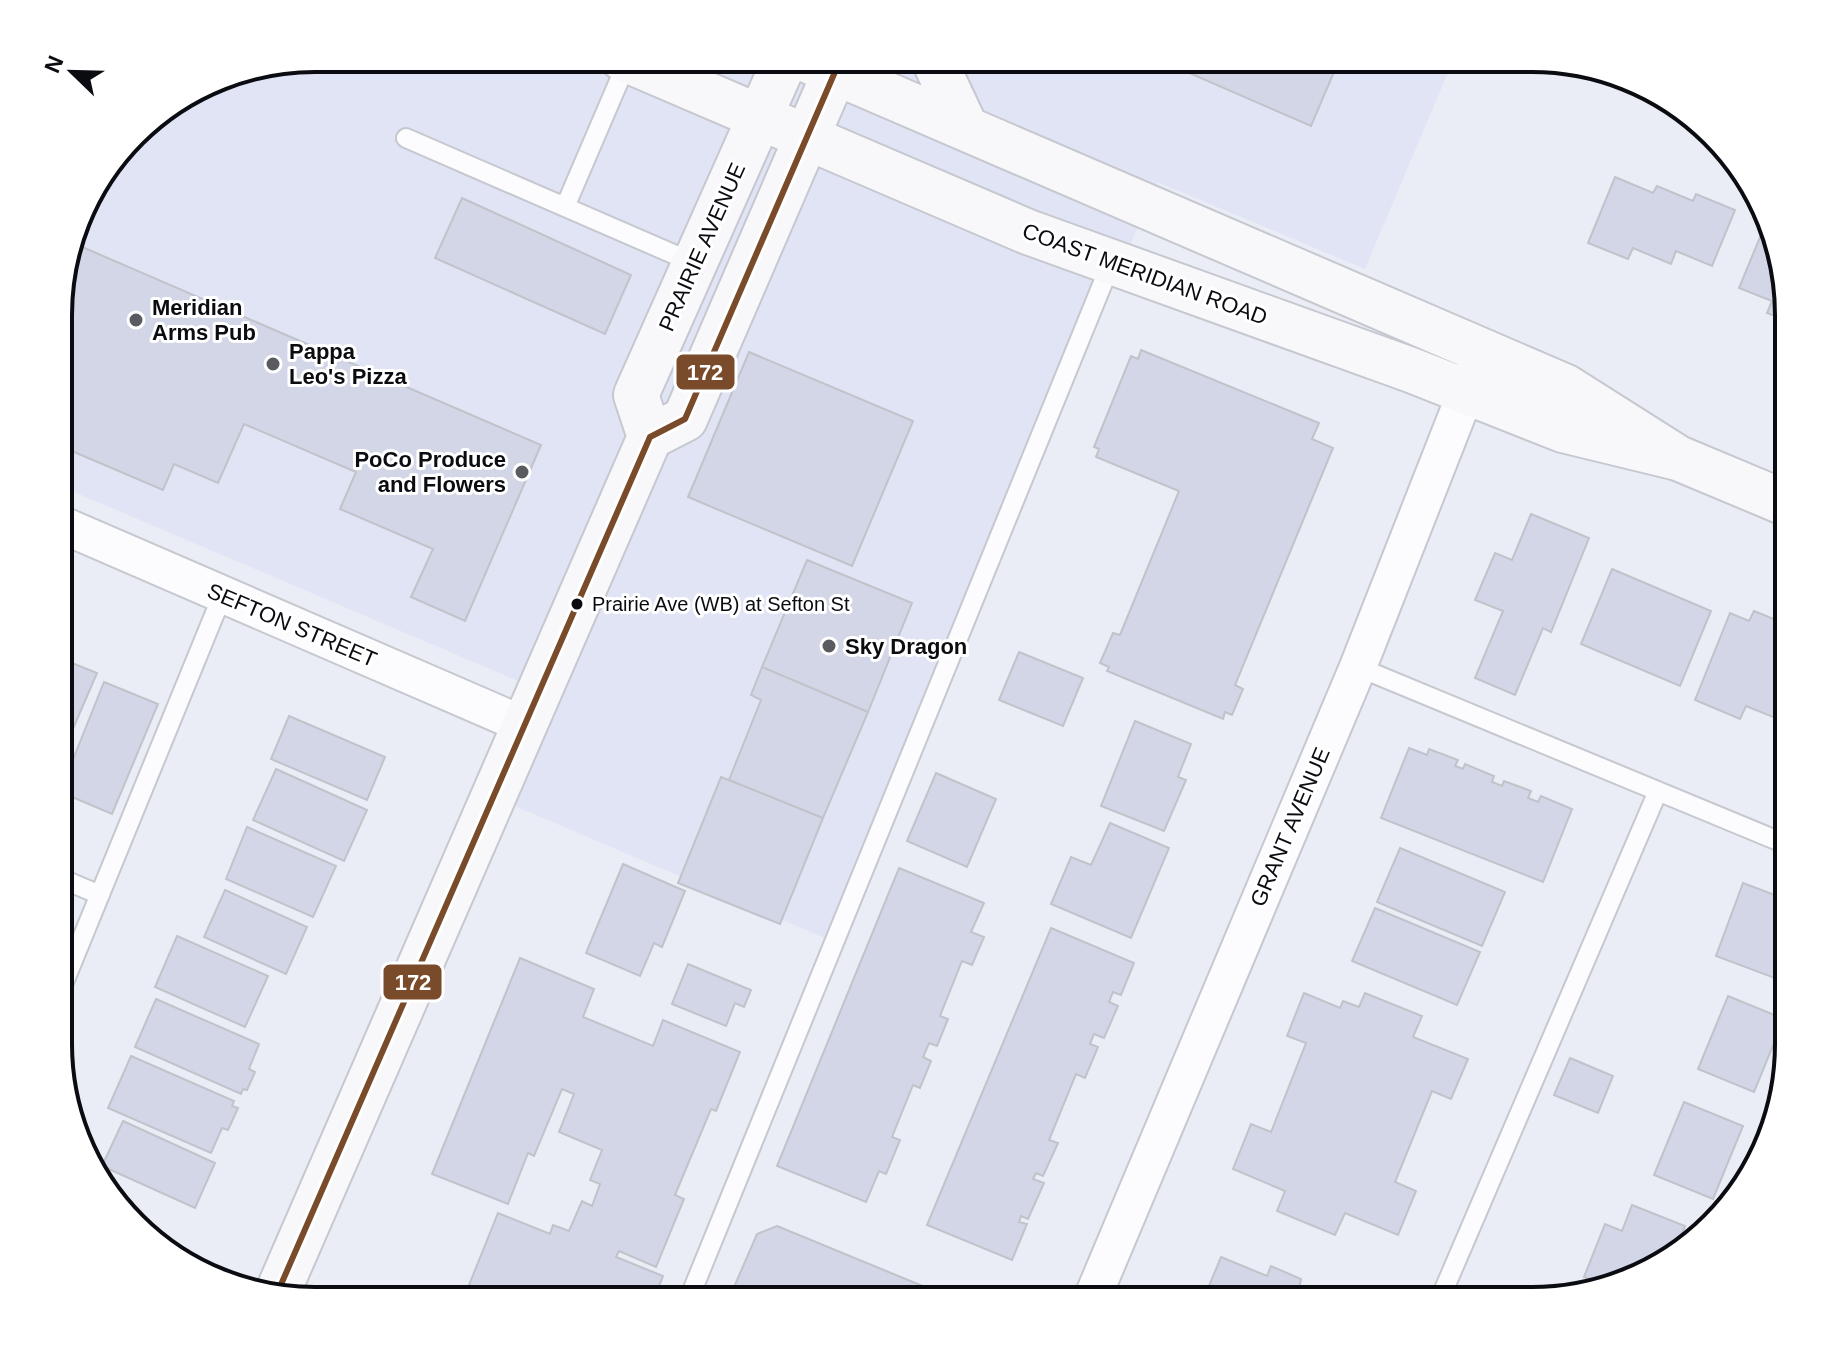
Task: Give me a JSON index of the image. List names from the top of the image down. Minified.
{"streets":{"main road":["PRAIRIE AVENUE","COAST MERIDIAN ROAD"],"street":["SEFTON STREET","GRANT AVENUE"]},"crossings":[["PRAIRIE AVENUE","COAST MERIDIAN ROAD"],["COAST MERIDIAN ROAD","GRANT AVENUE"]],"places":["Meridian Arms Pub","Pappa Leo's Pizza","PoCo Produce and Flowers","Prairie Ave (WB) at Sefton St","Sky Dragon"],"lines":["transit line 172"],"north":"top left"}
